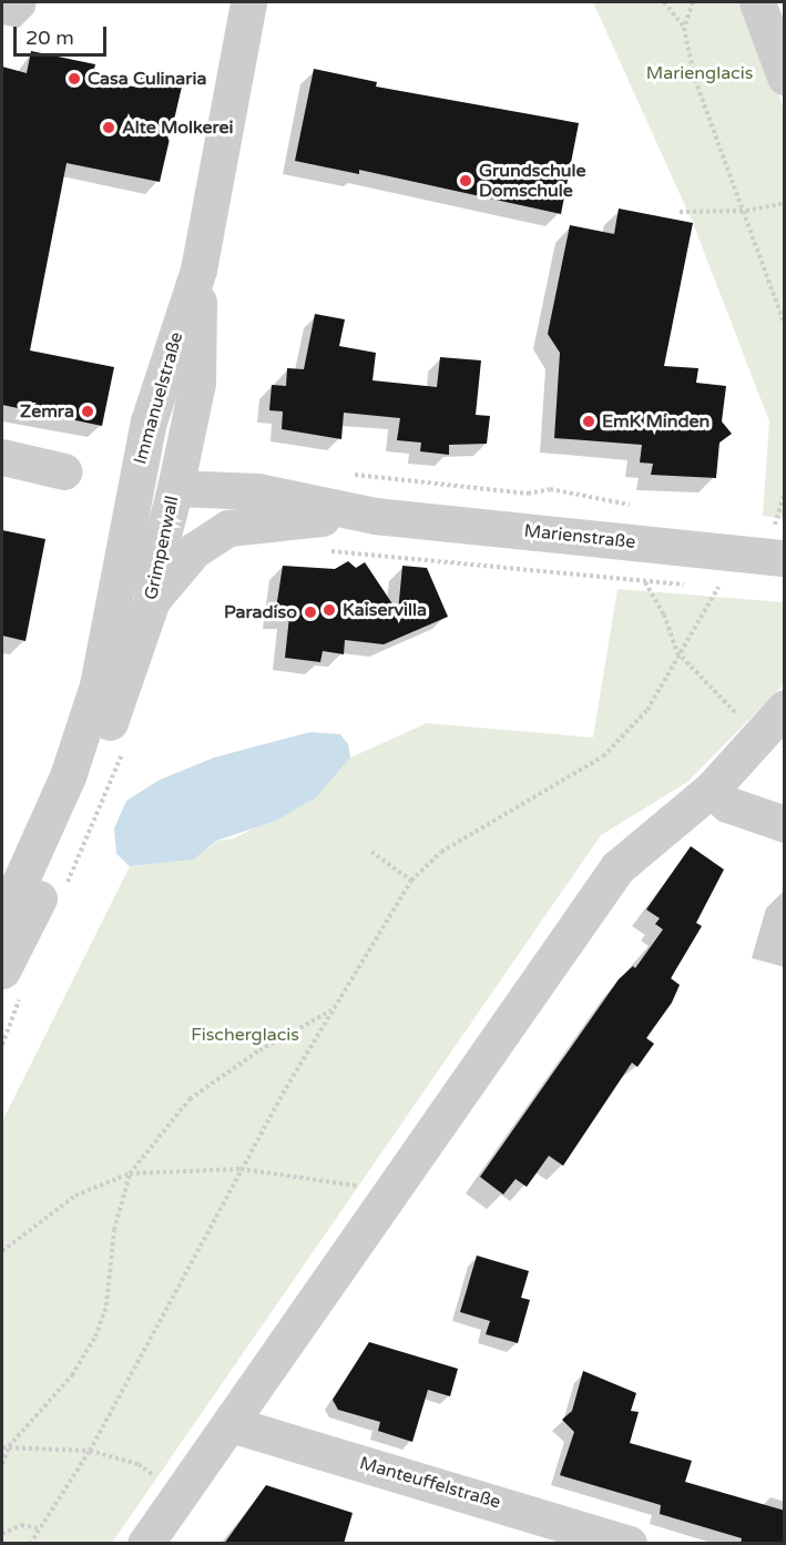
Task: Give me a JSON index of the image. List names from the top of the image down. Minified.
{"streets":{"street":["Immanuelstraße","Marienstraße","Grimpenwall","Manteuffelstraße"]},"crossings":[["Immanuelstraße","Marienstraße"],["Immanuelstraße","Grimpenwall"],["Marienstraße","Grimpenwall"]],"parks":["Marienglacis","Fischerglacis"],"places":["Casa Culinaria","Alte Molkerei","Grundschule Domschule","Zemra","EmK Minden","Kaiservilla","Paradiso"],"scale_bar":"20 m"}
